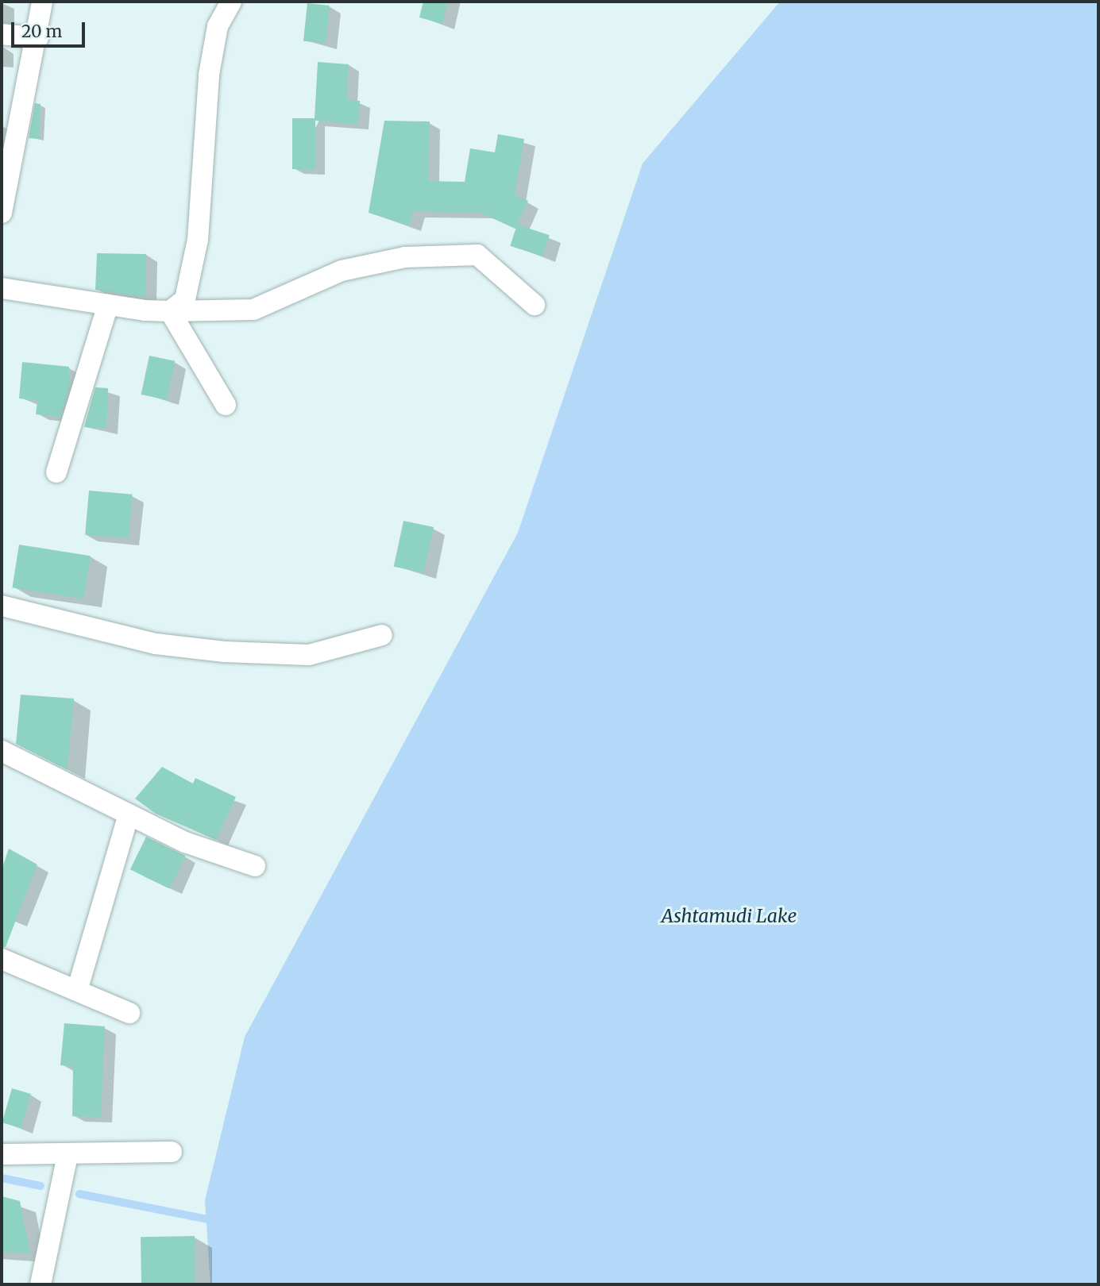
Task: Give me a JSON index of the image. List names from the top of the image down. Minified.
{"water":["Ashtamudi Lake"],"scale_bar":"20 m"}
